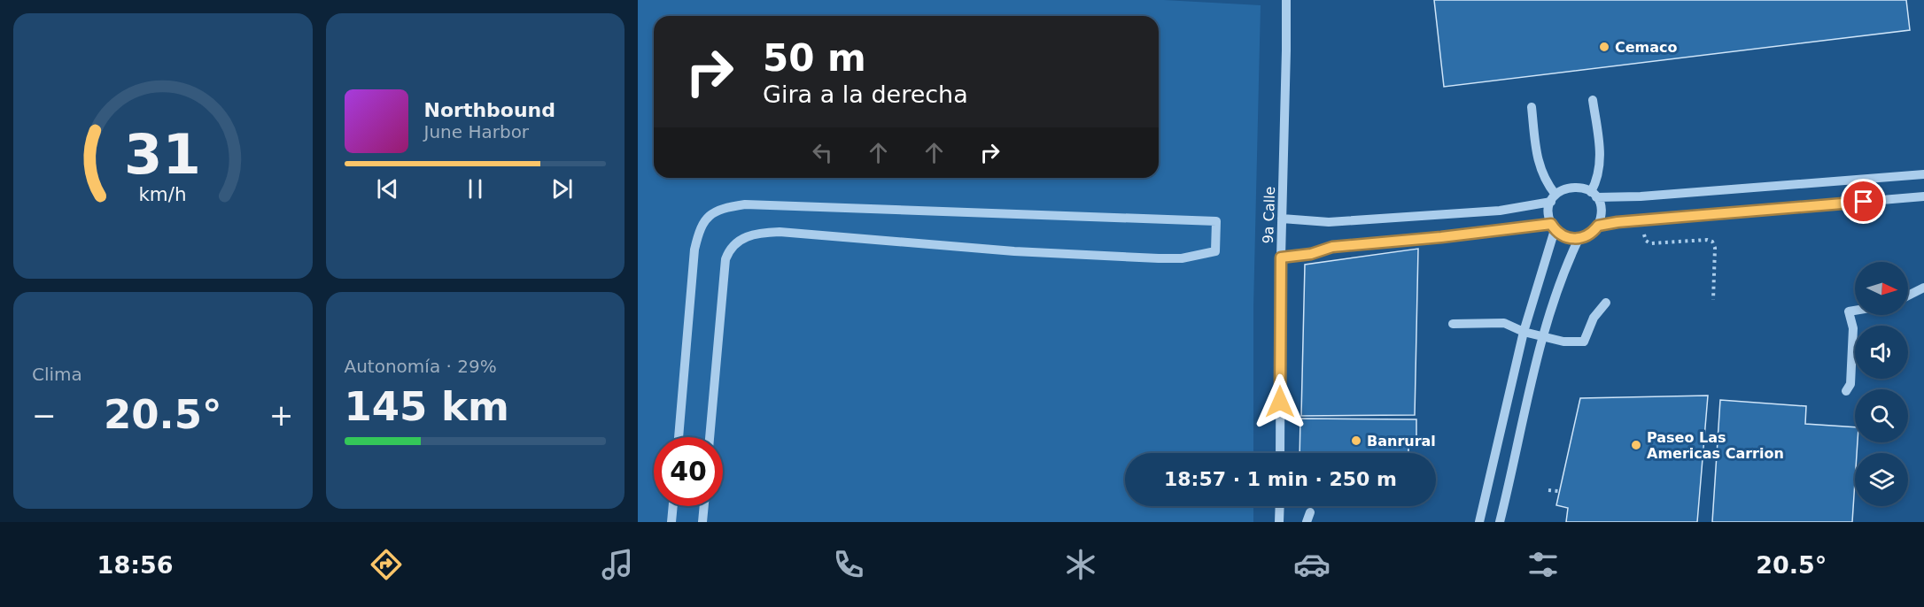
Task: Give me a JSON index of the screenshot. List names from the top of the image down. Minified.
{"streets":{"street":["9a Calle"]},"places":["Cemaco","Banrural","Paseo Las Americas Carrion"],"north":"right","page":{"turn":["50 m","Gira a la derecha"],"song":["Northbound","June Harbor"],"tile":["Clima",["Autonomía · 29%","145 km"]],"heat":["−","20.5°","+"],"limit":"40","trip":"18:57 · 1 min · 250 m","tabs":["18:56","20.5°"],"gauge":["31","km/h"]}}
